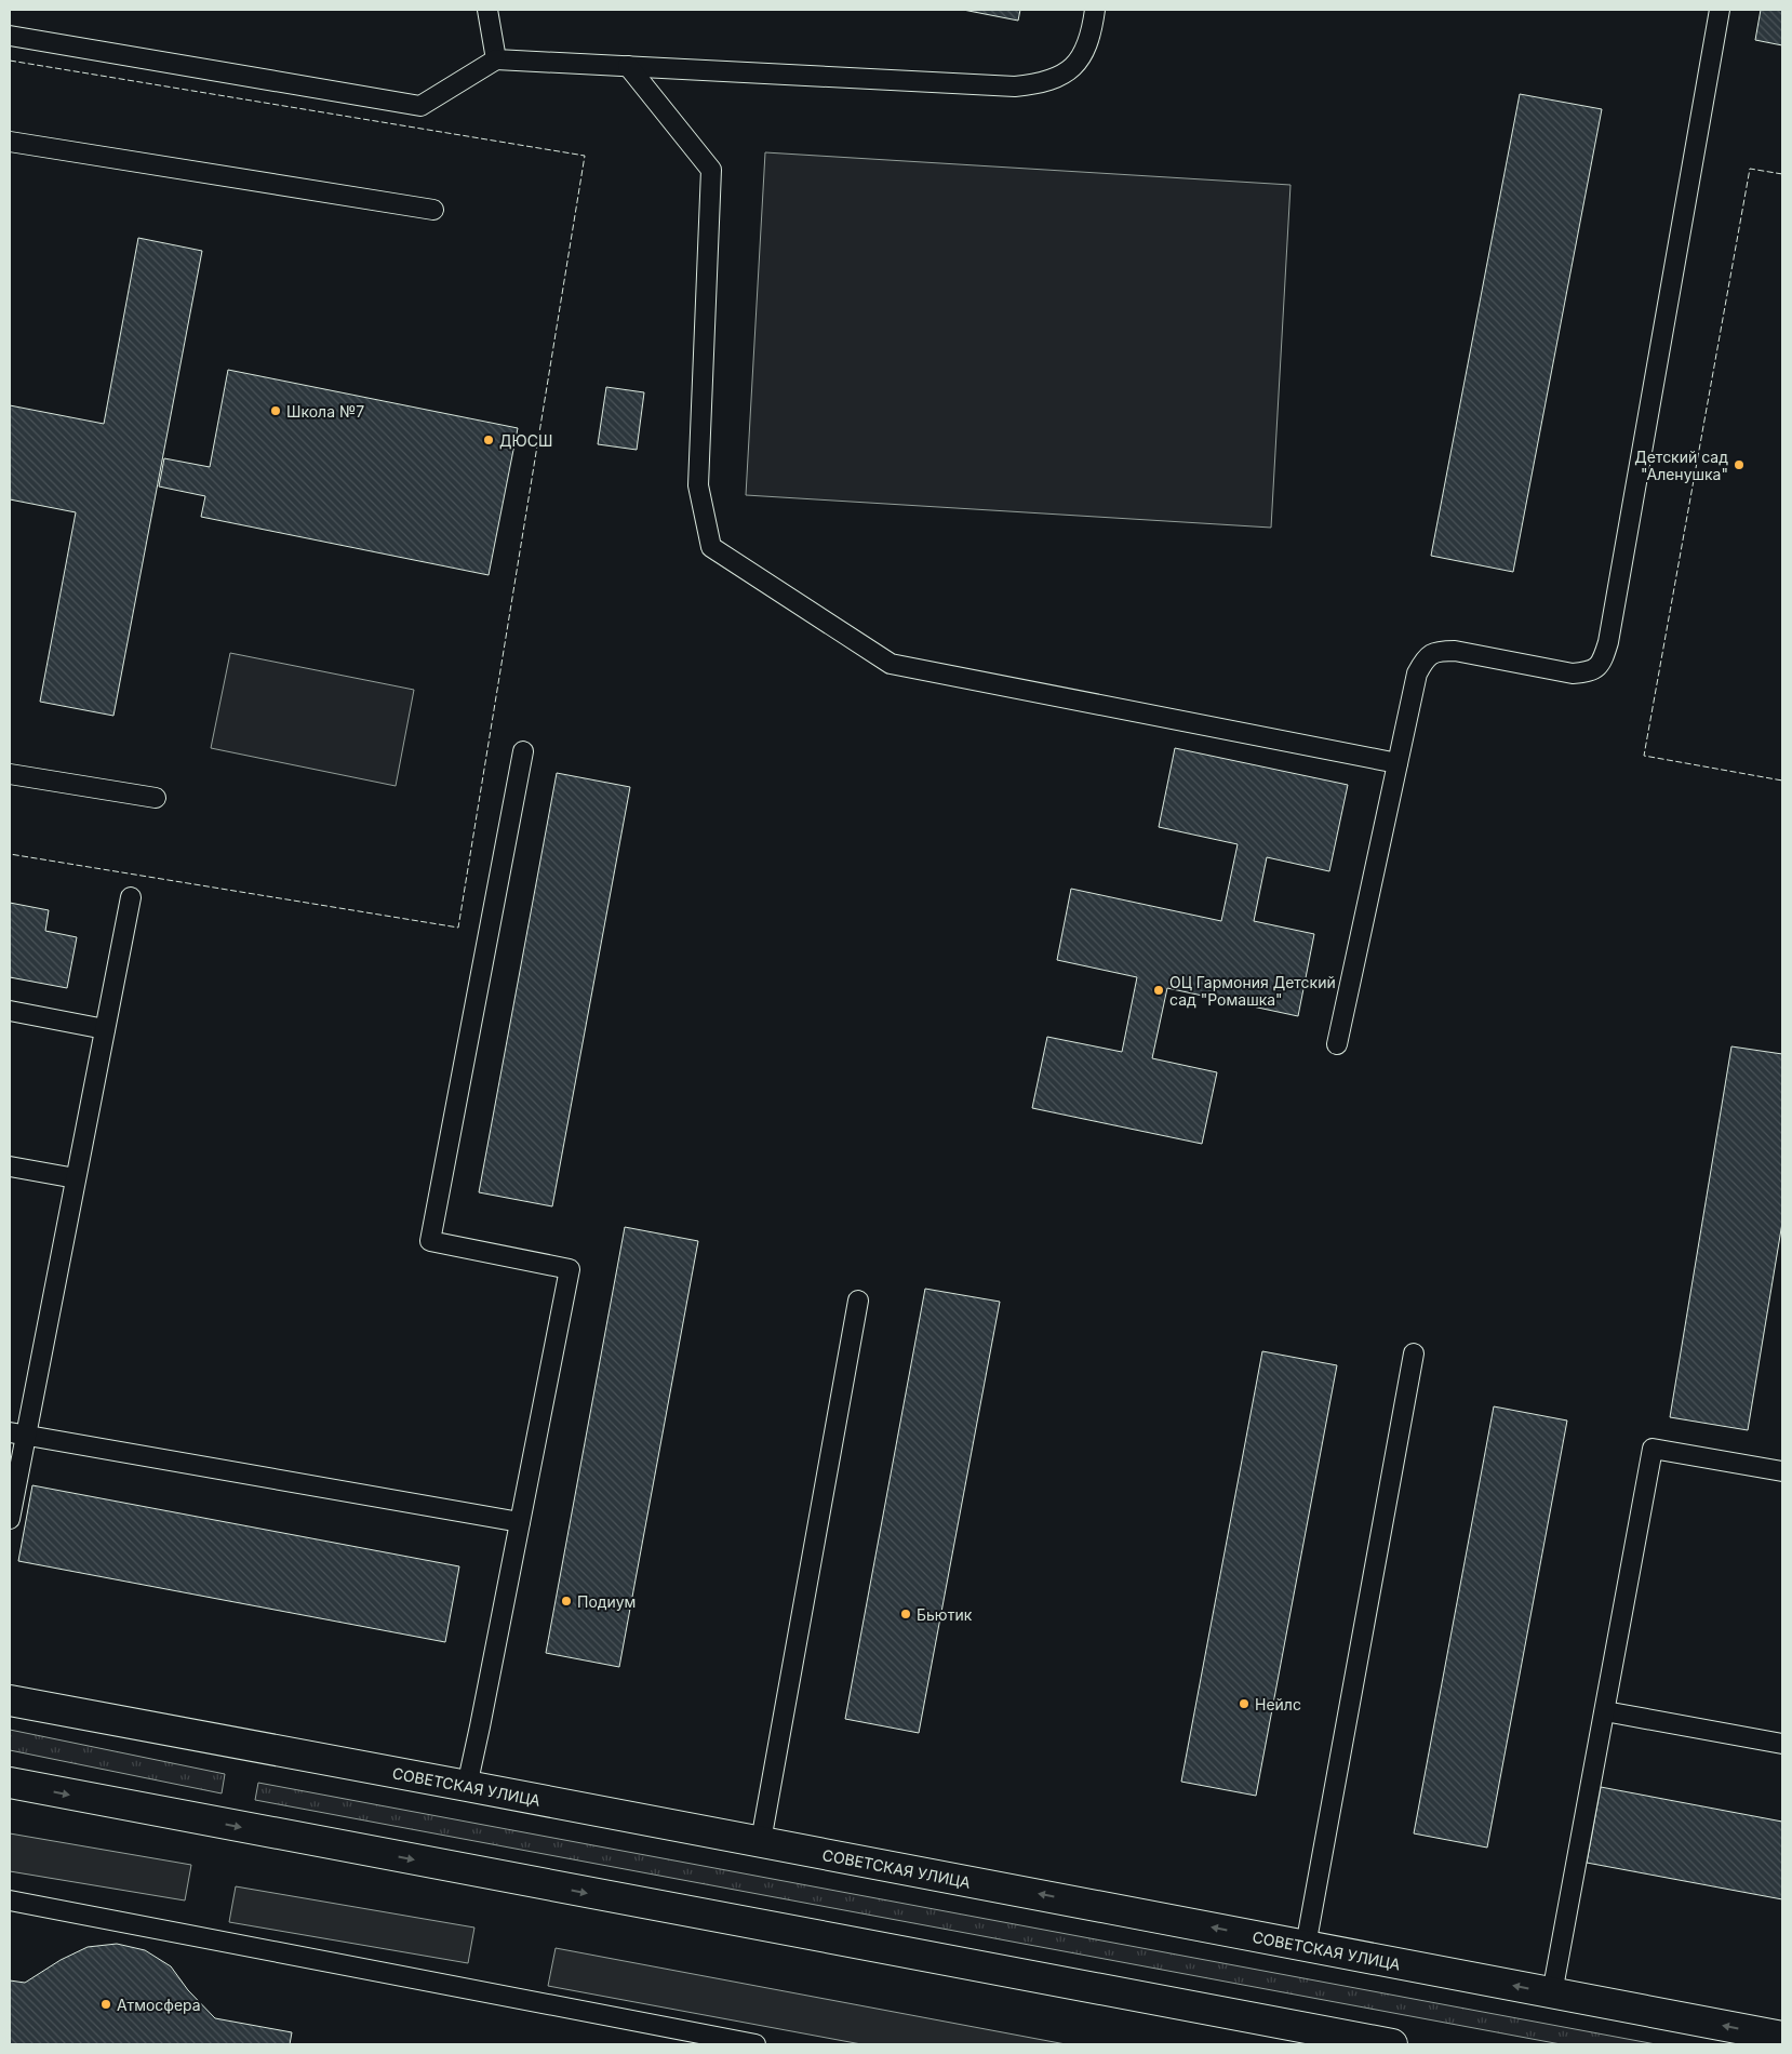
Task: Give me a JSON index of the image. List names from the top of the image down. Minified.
{"streets":{"street":["СОВЕТСКАЯ УЛИЦА"]},"places":["Школа №7","ДЮСШ","Детский сад \"Аленушка\"","ОЦ Гармония Детский сад \"Ромашка\"","Подиум","Бьютик","Нейлс","Атмосфера"]}
